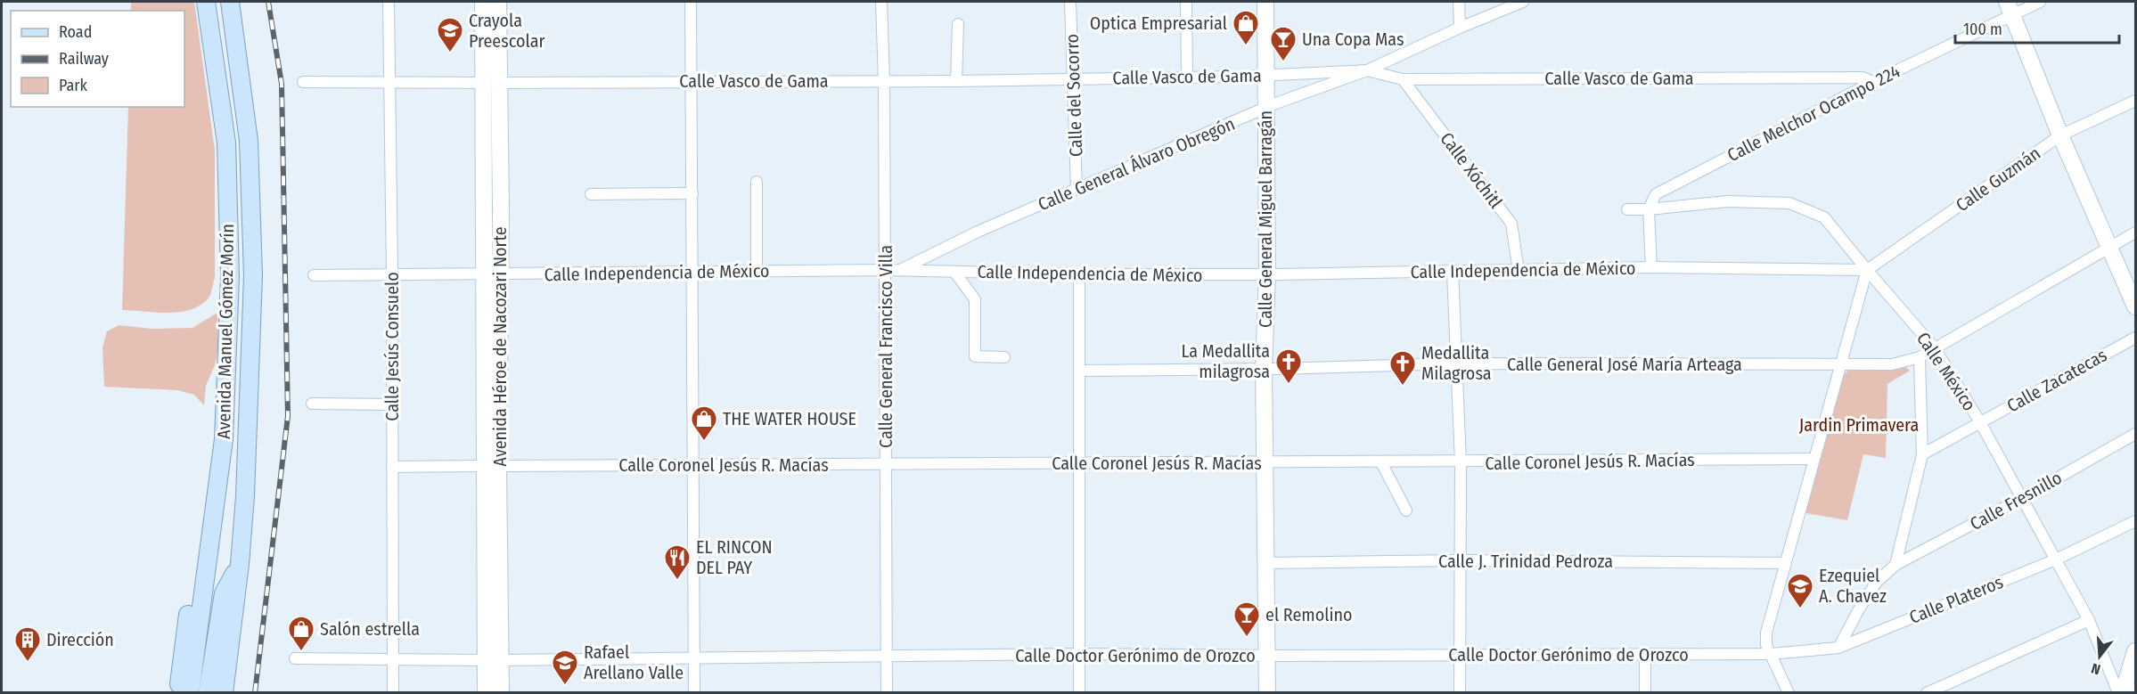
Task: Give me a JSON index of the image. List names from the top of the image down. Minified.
{"streets":{"main road":["Calle General Miguel Barragán","Avenida Manuel Gómez Morín","Avenida Héroe de Nacozari Norte"],"street":["Calle Vasco de Gama","Calle del Socorro","Calle Melchor Ocampo 224","Calle General Álvaro Obregón","Calle Xóchitl","Calle Guzmán","Calle Independencia de México","Calle Jesús Consuelo","Calle General Francisco Villa","Calle General José María Arteaga","Calle México","Calle Zacatecas","Calle Coronel Jesús R. Macías","Calle Fresnillo","Calle J. Trinidad Pedroza","Calle Plateros","Calle Doctor Gerónimo de Orozco"]},"crossings":[["Calle Vasco de Gama","Calle del Socorro"],["Calle Vasco de Gama","Calle Melchor Ocampo 224"],["Calle Vasco de Gama","Calle General Álvaro Obregón"],["Calle Vasco de Gama","Calle Xóchitl"],["Calle Vasco de Gama","Calle General Miguel Barragán"],["Calle Vasco de Gama","Avenida Héroe de Nacozari Norte"],["Calle Vasco de Gama","Calle General Francisco Villa"],["Calle del Socorro","Calle General Álvaro Obregón"],["Calle Melchor Ocampo 224","Calle México"],["Calle General Álvaro Obregón","Calle General Miguel Barragán"],["Calle General Álvaro Obregón","Calle Independencia de México"],["Calle Xóchitl","Calle Independencia de México"],["Calle Guzmán","Calle Independencia de México"],["Calle Guzmán","Calle México"],["Calle General Miguel Barragán","Calle Independencia de México"],["Calle General Miguel Barragán","Calle General José María Arteaga"],["Calle General Miguel Barragán","Calle Coronel Jesús R. Macías"],["Calle General Miguel Barragán","Calle J. Trinidad Pedroza"],["Calle General Miguel Barragán","Calle Doctor Gerónimo de Orozco"],["Calle Independencia de México","Calle Jesús Consuelo"],["Calle Independencia de México","Avenida Héroe de Nacozari Norte"],["Calle Independencia de México","Calle General Francisco Villa"],["Calle Independencia de México","Calle México"],["Calle Jesús Consuelo","Calle Coronel Jesús R. Macías"],["Calle Jesús Consuelo","Calle Doctor Gerónimo de Orozco"],["Avenida Héroe de Nacozari Norte","Calle Coronel Jesús R. Macías"],["Avenida Héroe de Nacozari Norte","Calle Doctor Gerónimo de Orozco"],["Calle General Francisco Villa","Calle Coronel Jesús R. Macías"],["Calle General Francisco Villa","Calle Doctor Gerónimo de Orozco"],["Calle General José María Arteaga","Calle México"],["Calle México","Calle Zacatecas"],["Calle México","Calle Fresnillo"],["Calle México","Calle Plateros"],["Calle Fresnillo","Calle Plateros"],["Calle Plateros","Calle Doctor Gerónimo de Orozco"]],"parks":["Jardin Primavera"],"places":{"shop":["Optica Empresarial","THE WATER HOUSE","Salón estrella"],"school or university":["Crayola Preescolar","Ezequiel A. Chavez","Rafael Arellano Valle"],"bar":["Una Copa Mas","el Remolino"],"church":["La Medallita milagrosa","Medallita Milagrosa"],"restaurant":["EL RINCON DEL PAY"],"building":["Dirección"]},"legend":["Road","Railway","Park"],"scale_bar":"100 m","north":"bottom"}
